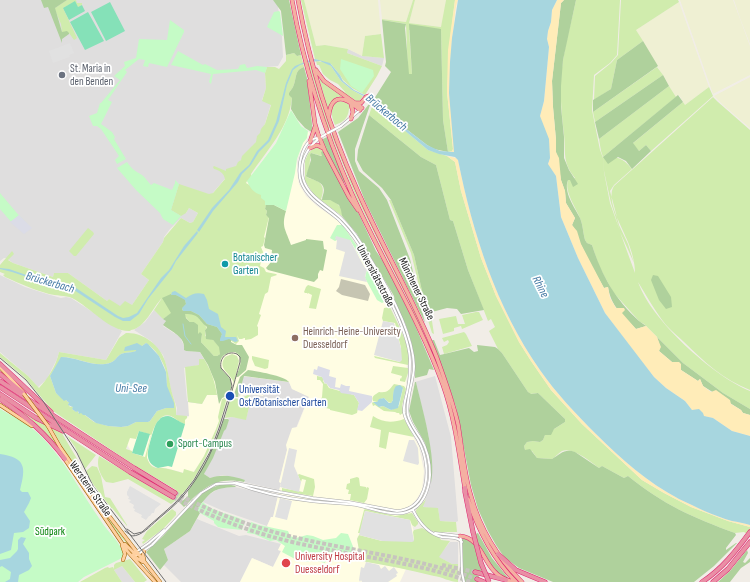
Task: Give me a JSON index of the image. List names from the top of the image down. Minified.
{"streets":{"highway":["Münchener Straße"],"main road":["Werstener Straße"],"street":["Universitätsstraße"]},"water":["Brückerbach","Rhine","Uni-See"],"parks":["Südpark"],"places":["St. Maria in den Benden","Botanischer Garten","Heinrich-Heine-University Duesseldorf","Universität Ost/Botanischer Garten","Sport-Campus","University Hospital Duesseldorf"]}
